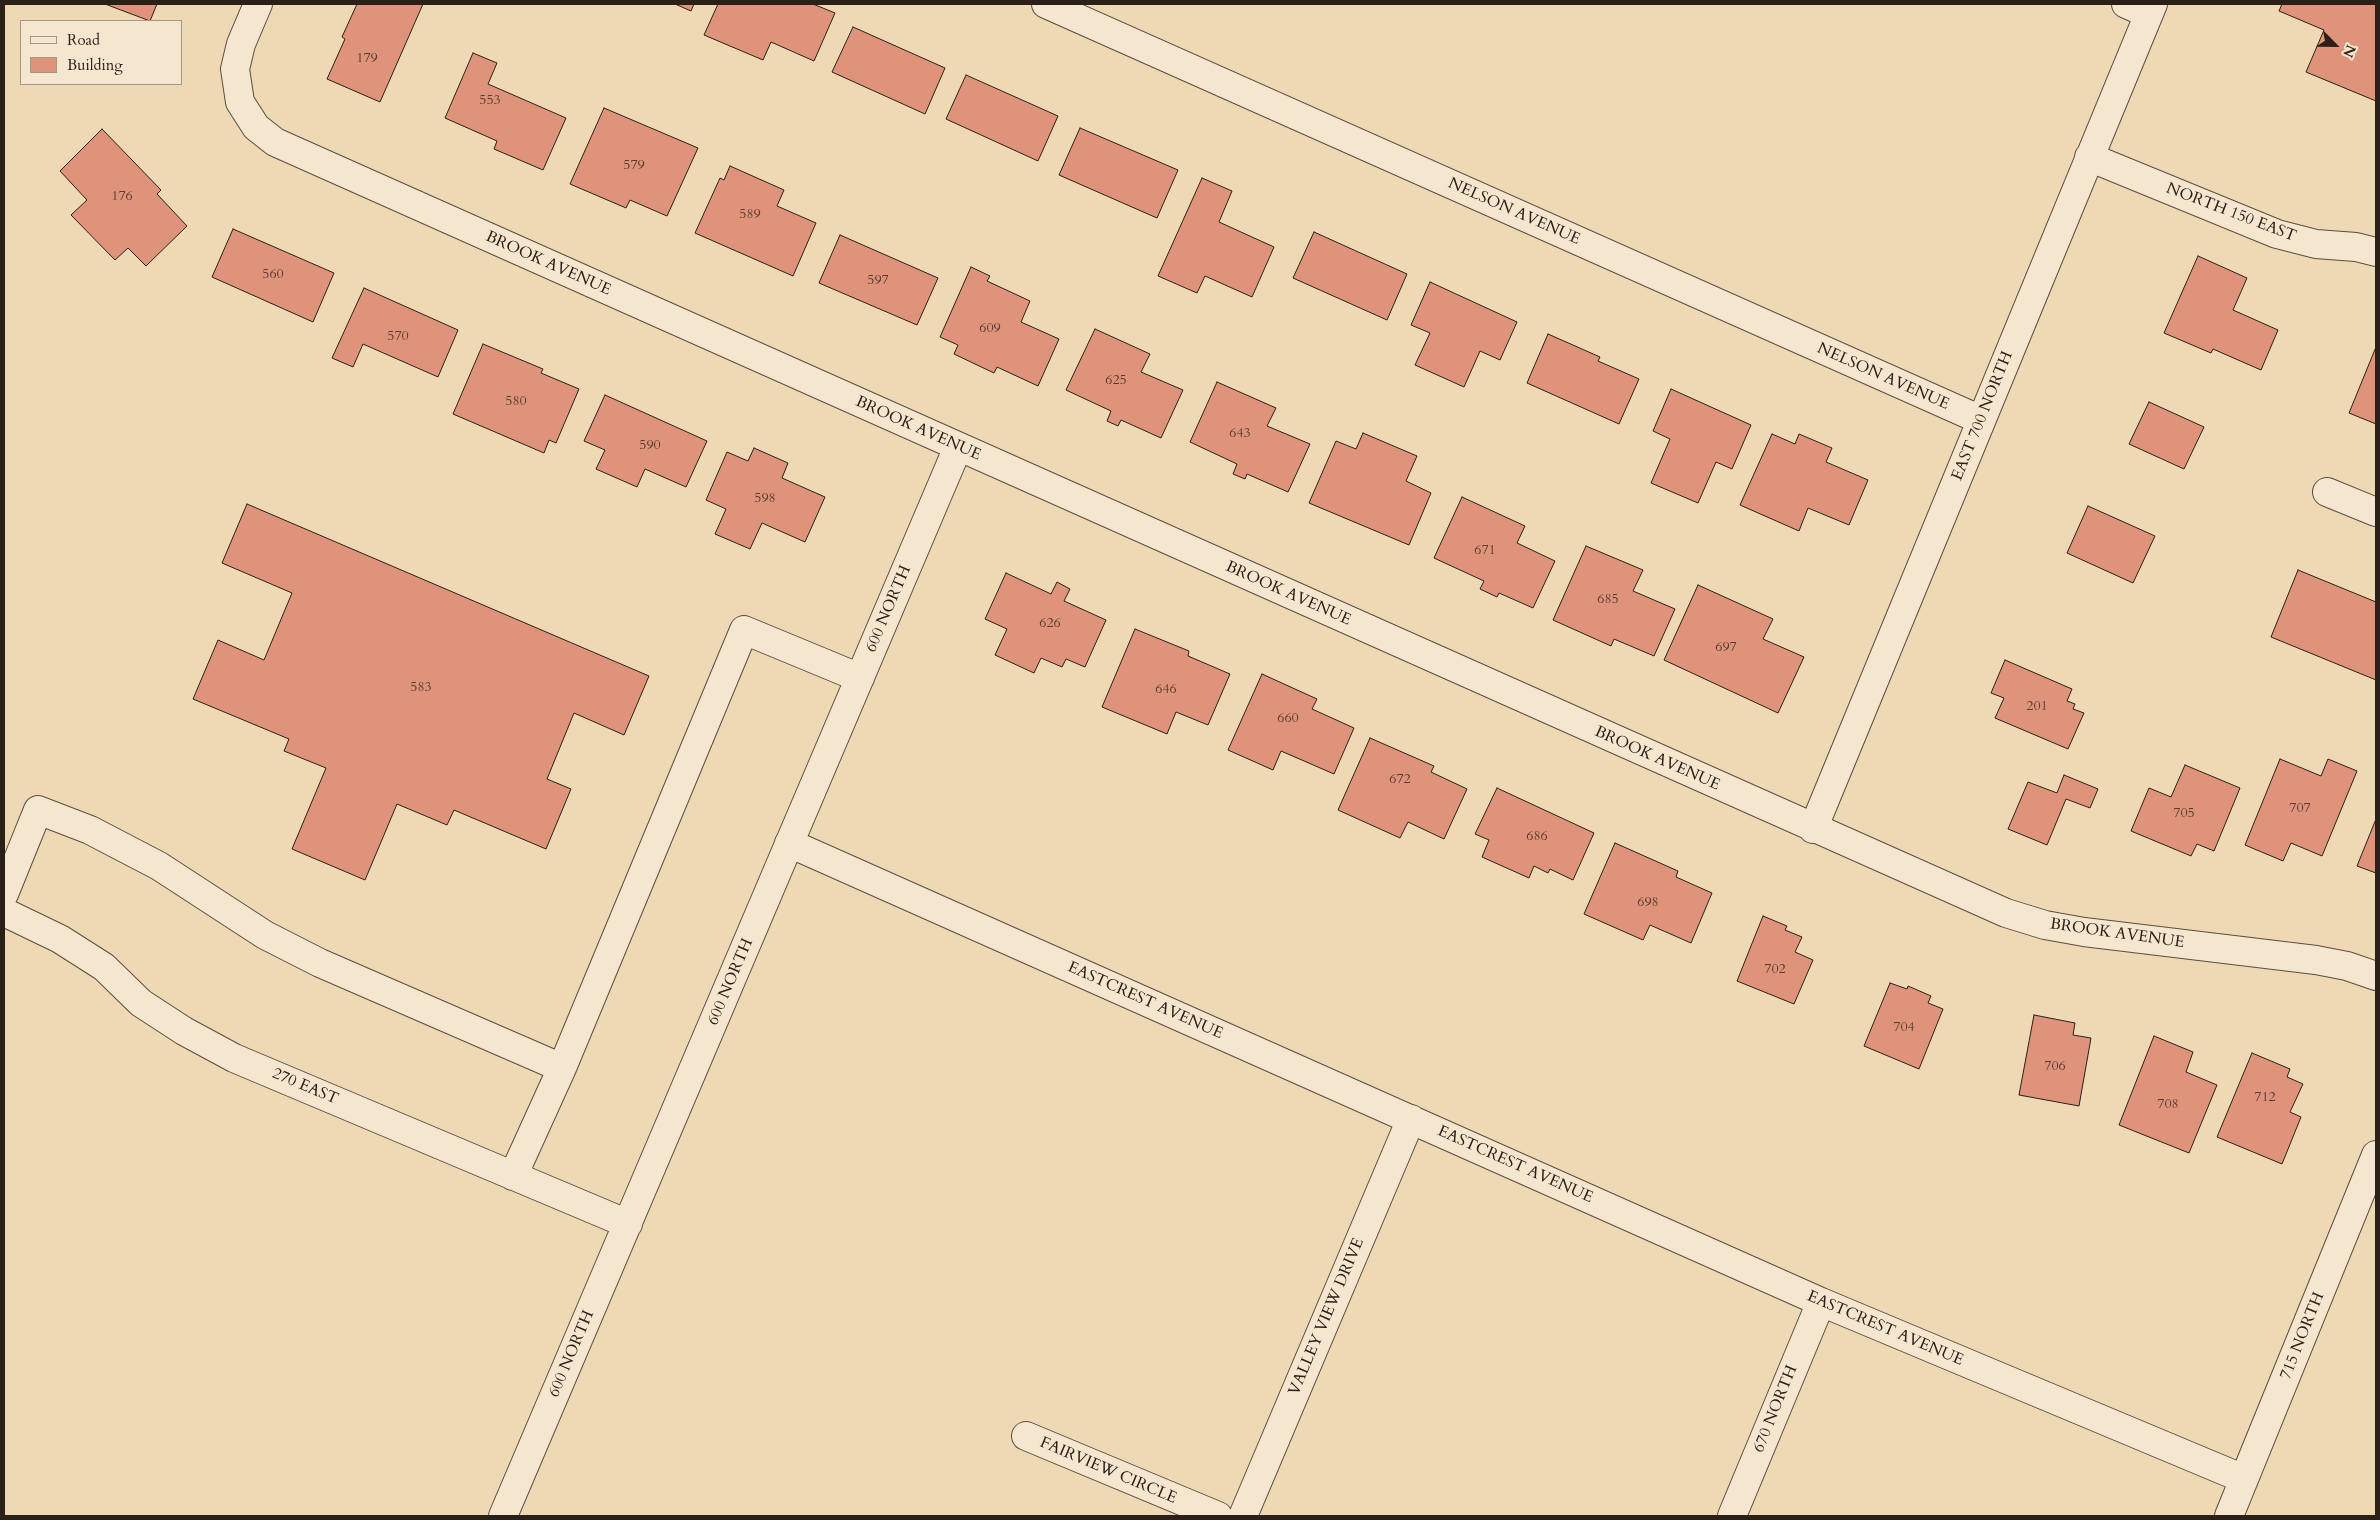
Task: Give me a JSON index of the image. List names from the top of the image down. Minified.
{"streets":{"street":["NELSON AVENUE","NORTH 150 EAST","BROOK AVENUE","EAST 700 NORTH","600 NORTH","EASTCREST AVENUE","270 EAST","VALLEY VIEW DRIVE","715 NORTH","670 NORTH","FAIRVIEW CIRCLE"]},"crossings":[["NELSON AVENUE","EAST 700 NORTH"],["NORTH 150 EAST","EAST 700 NORTH"],["BROOK AVENUE","EAST 700 NORTH"],["BROOK AVENUE","600 NORTH"],["600 NORTH","EASTCREST AVENUE"],["600 NORTH","270 EAST"],["EASTCREST AVENUE","VALLEY VIEW DRIVE"],["EASTCREST AVENUE","715 NORTH"],["EASTCREST AVENUE","670 NORTH"]],"house_numbers":["179","553","579","176","589","560","597","609","570","625","580","643","590","598","671","685","626","697","583","646","201","660","672","707","705","686","698","702","704","706","712","708"],"legend":["Road","Building"],"north":"bottom right"}
